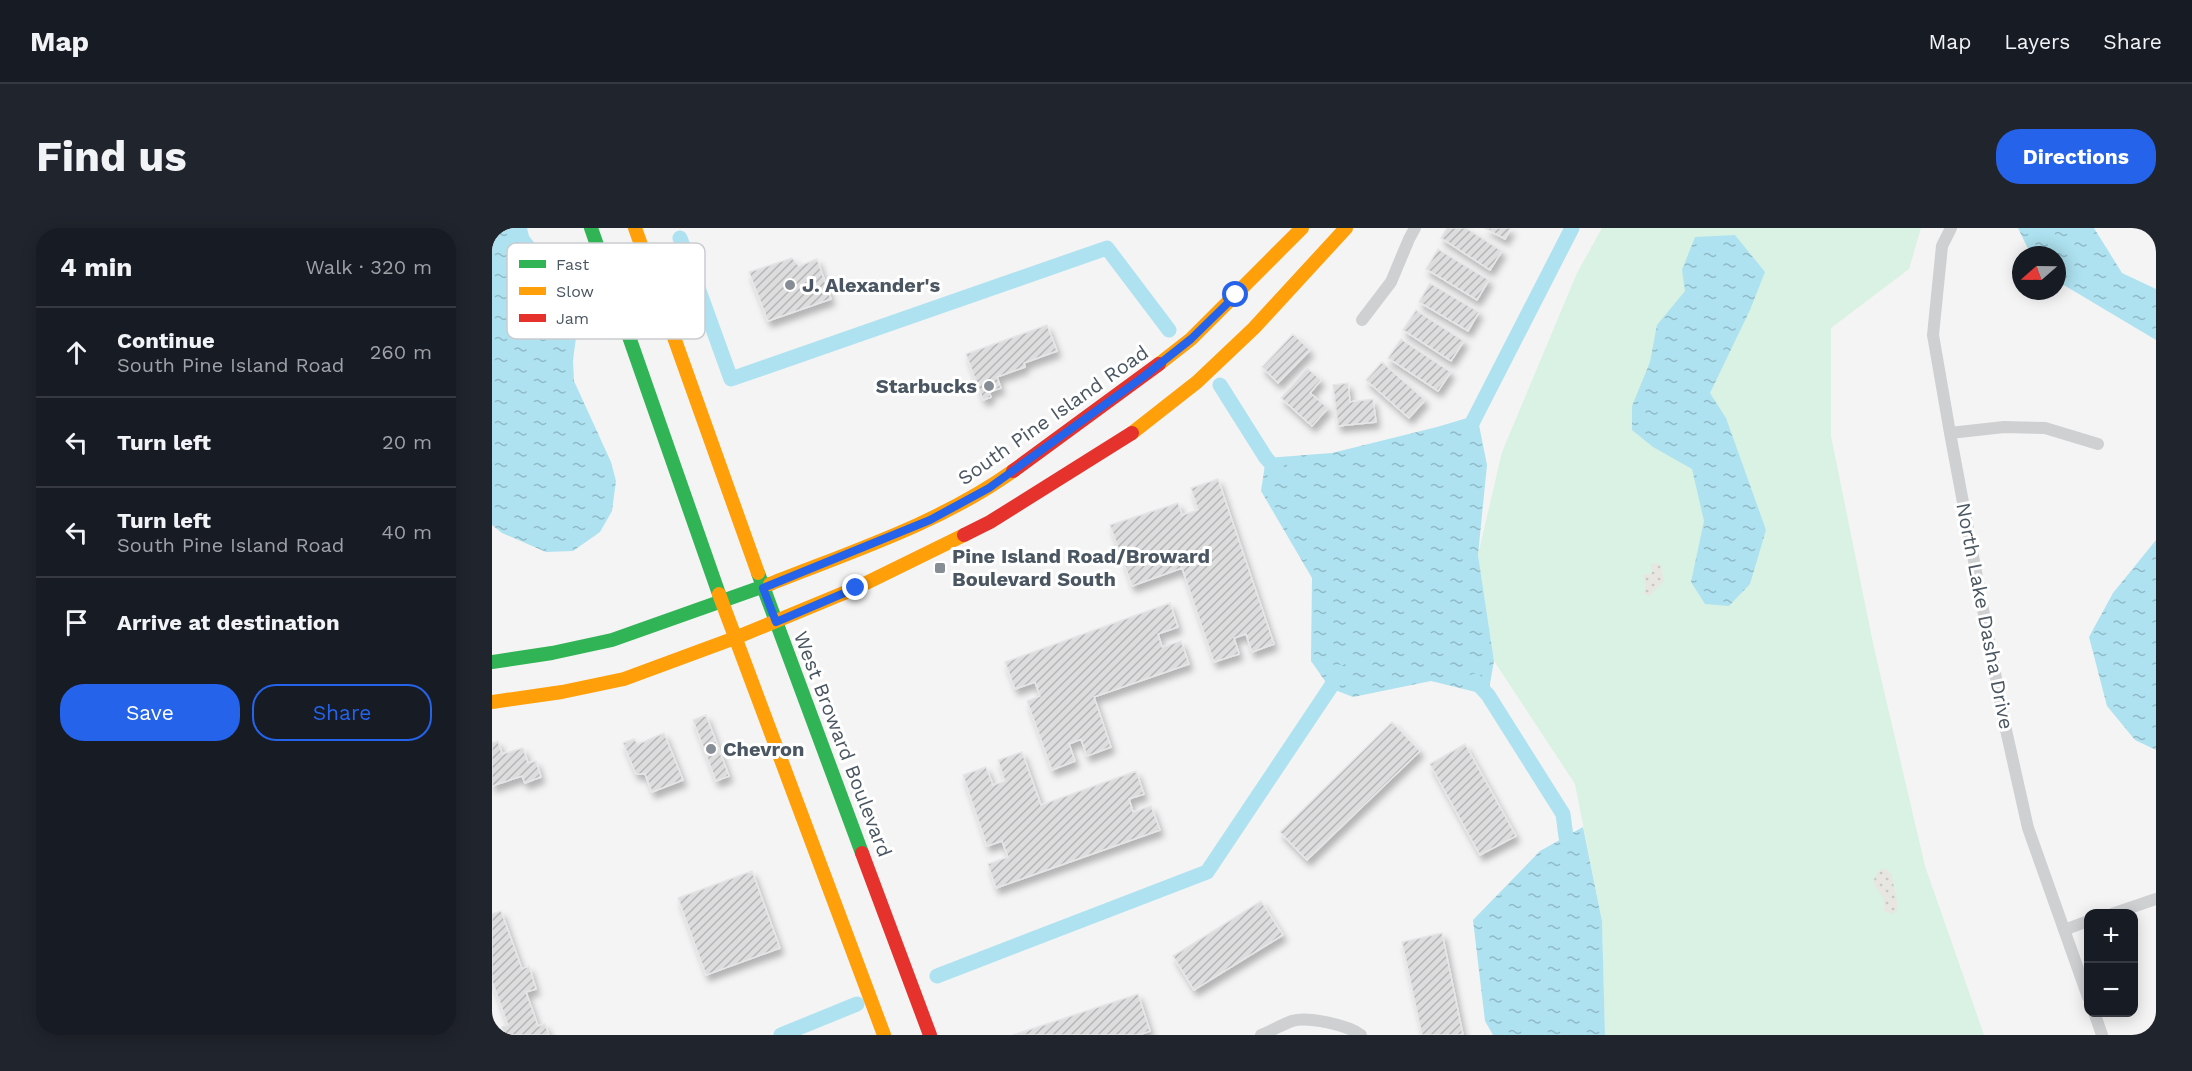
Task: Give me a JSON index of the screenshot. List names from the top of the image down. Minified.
{"streets":{"main road":["South Pine Island Road","West Broward Boulevard"],"street":["North Lake Dasha Drive"]},"crossings":[["South Pine Island Road","West Broward Boulevard"]],"places":{"other":["J. Alexander's","Starbucks","Chevron"],"transit":["Pine Island Road/Broward Boulevard South"]},"legend":["Fast","Slow","Jam"],"north":"left","page":{"header":"Map","nav":["Map","Layers","Share"],"buttons":["Directions",["Save","Share"]],"title":"Find us","heading":["4 min","Walk · 320 m"],"list":[["Continue","South Pine Island Road","260 m"],["Turn left","20 m"],["Turn left","South Pine Island Road","40 m"],"Arrive at destination"],"map_buttons":["+","−"]}}
